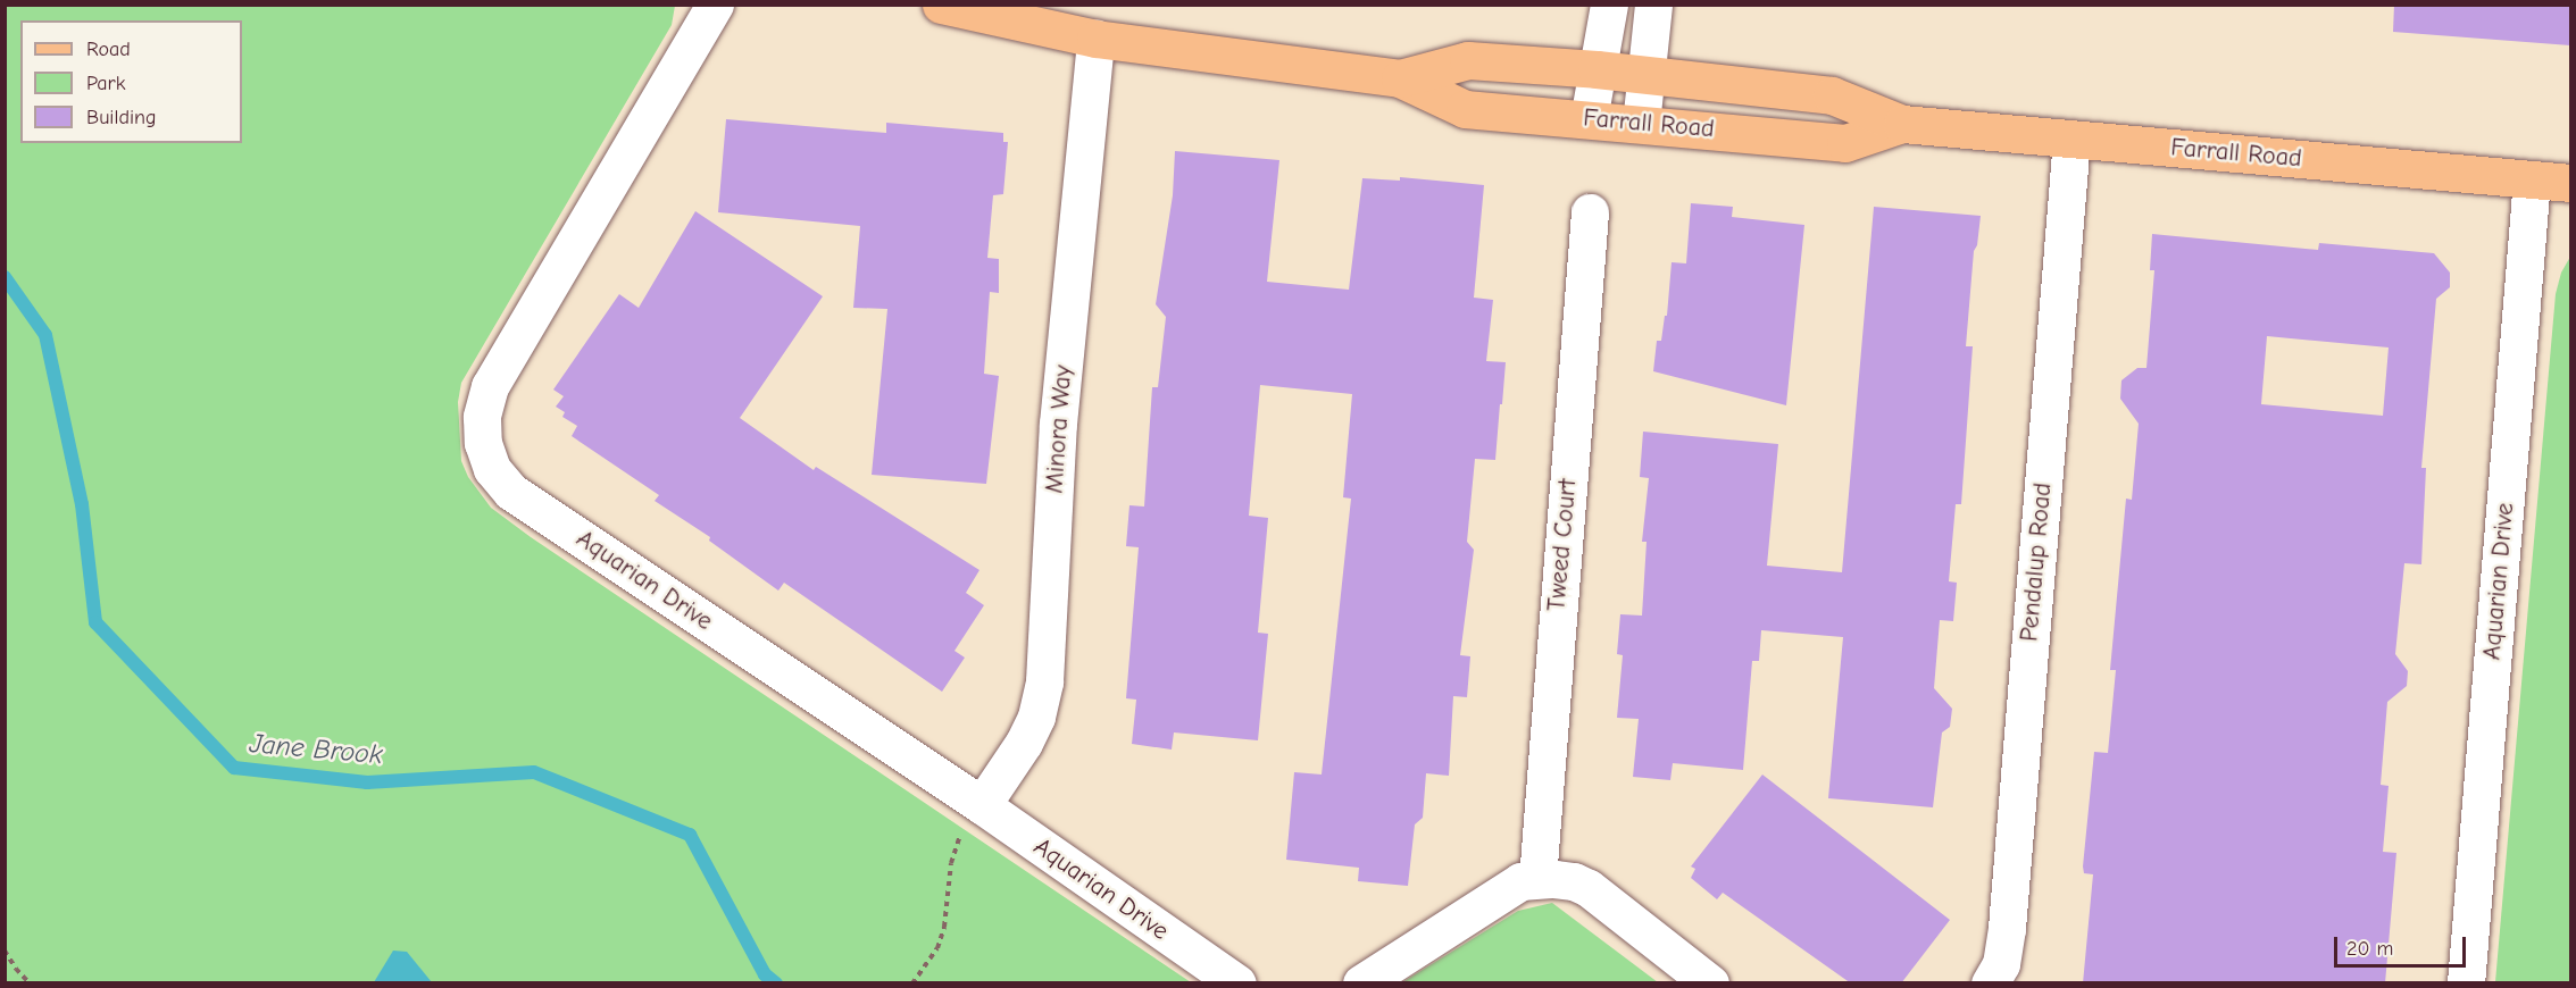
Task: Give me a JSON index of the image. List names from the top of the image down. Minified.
{"streets":{"main road":["Farrall Road"],"street":["Minora Way","Tweed Court","Pendalup Road","Aquarian Drive"]},"crossings":[["Farrall Road","Minora Way"],["Farrall Road","Pendalup Road"],["Farrall Road","Aquarian Drive"],["Minora Way","Aquarian Drive"]],"water":["Jane Brook"],"legend":["Road","Park","Building"],"scale_bar":"20 m"}
